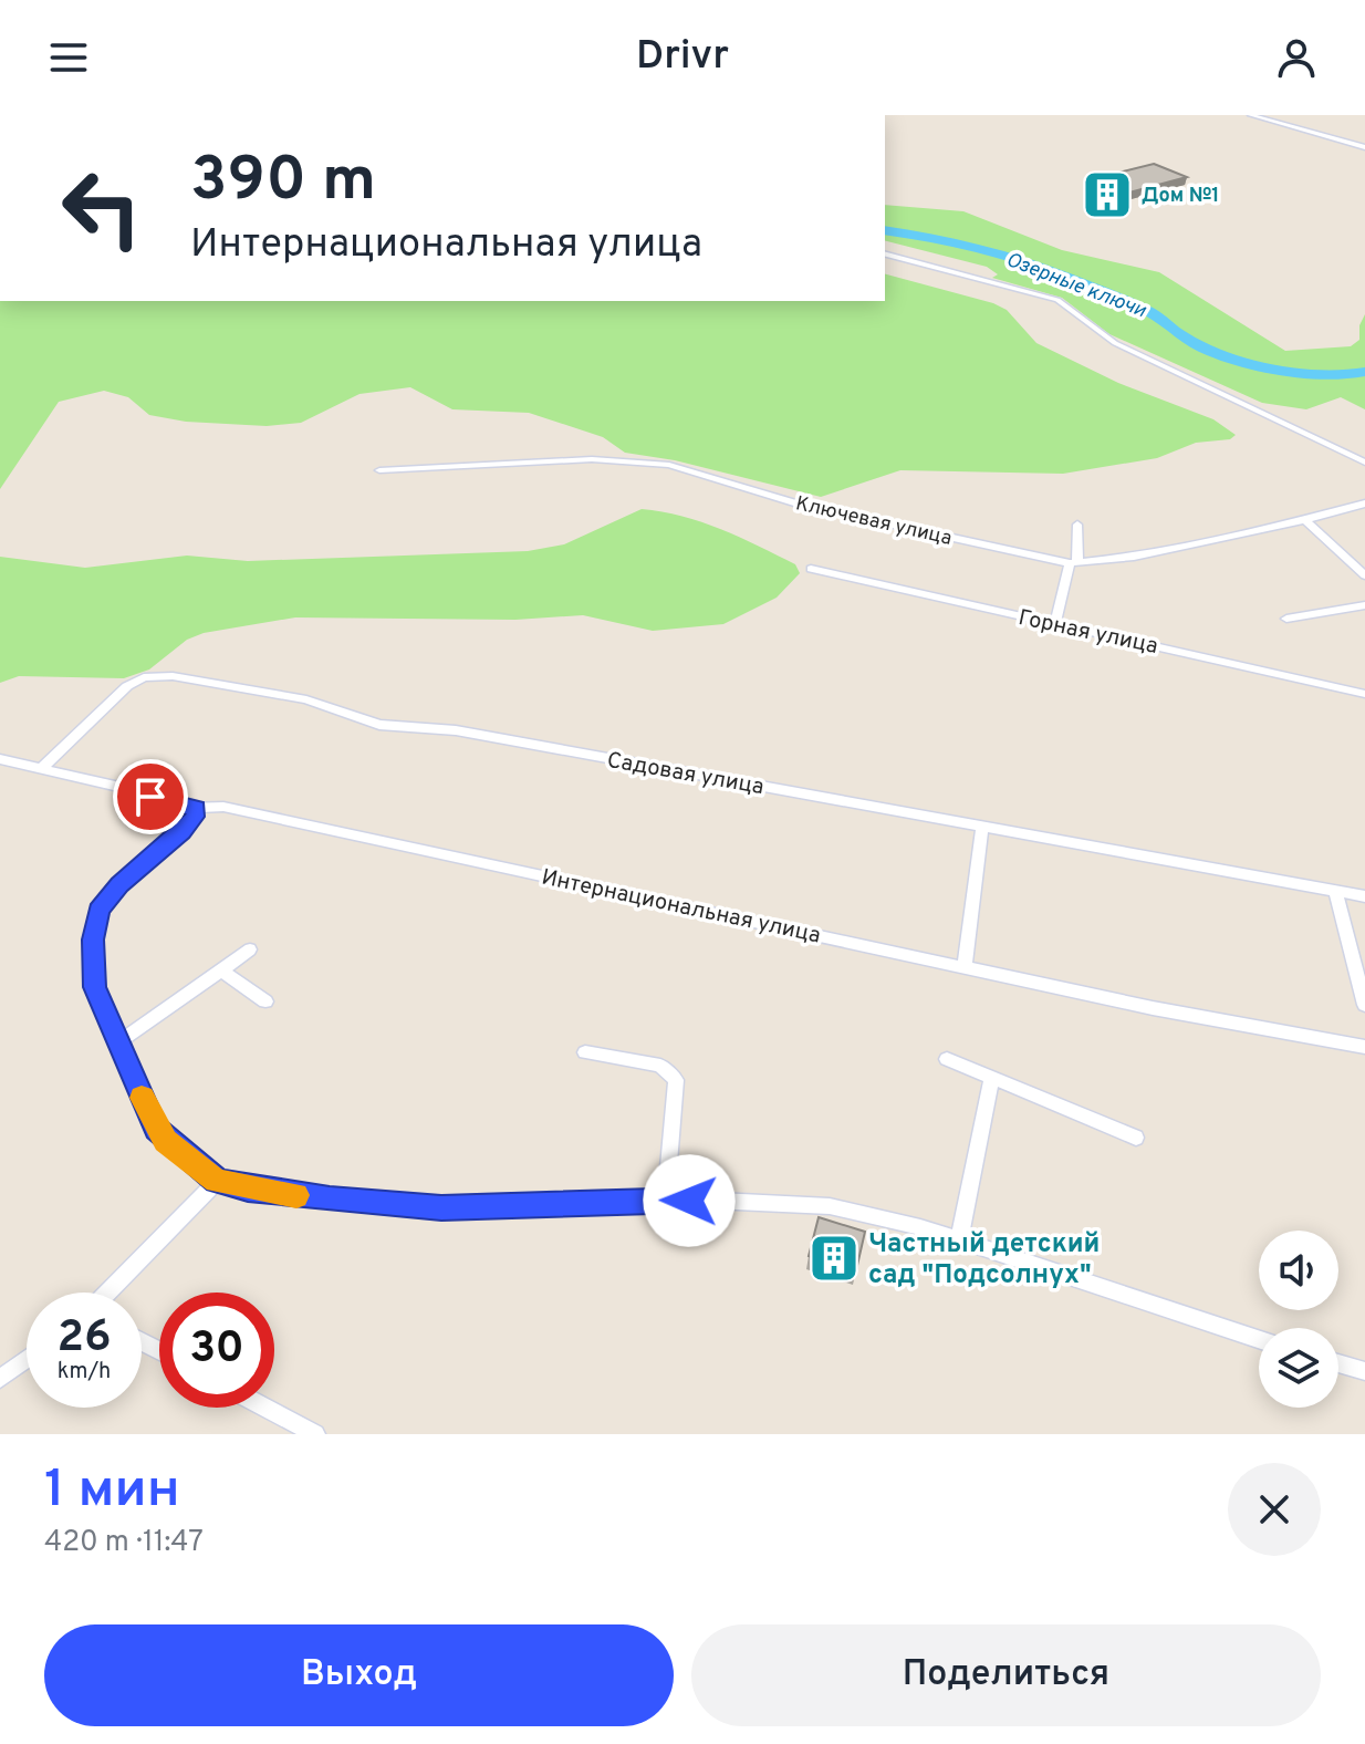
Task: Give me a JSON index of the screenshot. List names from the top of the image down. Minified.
{"streets":{"street":["Ключевая улица","Горная улица","Садовая улица","Интернациональная улица"]},"crossings":[["Садовая улица","Интернациональная улица"]],"water":["Озерные ключи"],"places":{"building":["Дом №1","Частный детский сад \"Подсолнух\""]},"page":{"header":"Drivr","turn":["390 m","Интернациональная улица"],"speed":"26 km/h","limit":"30","heading":["1 мин","420 m · 11:47"],"buttons":["Выход","Поделиться"]}}
